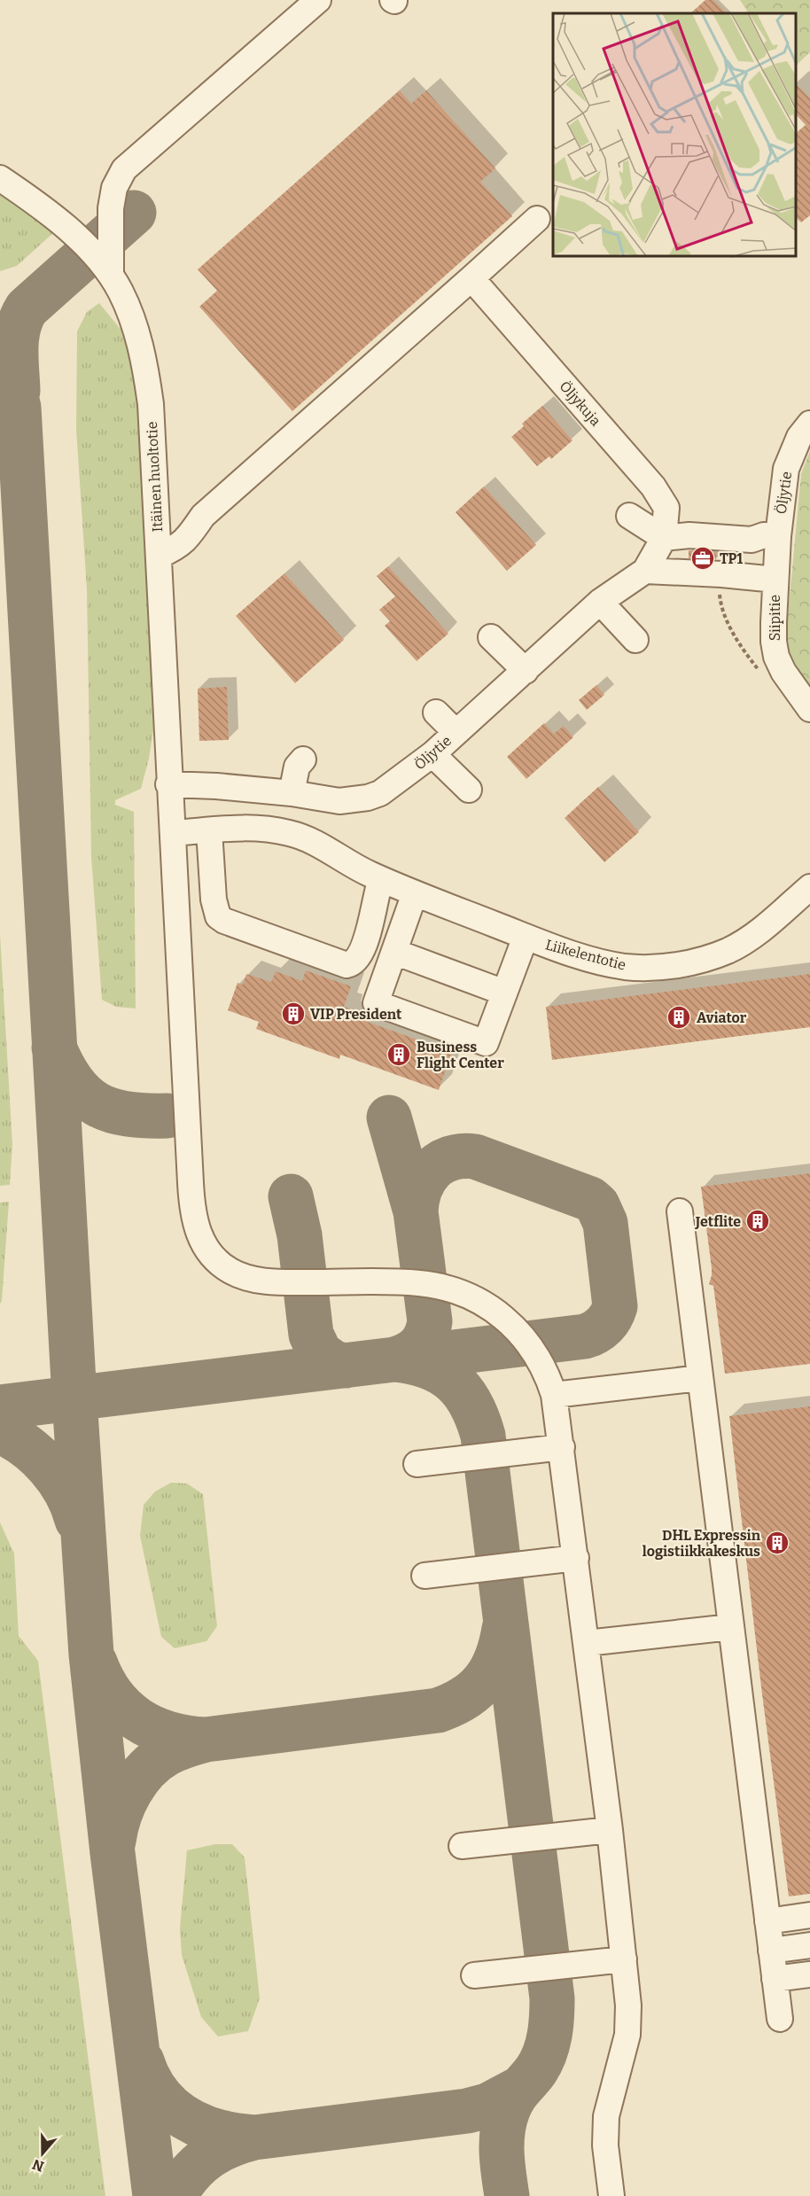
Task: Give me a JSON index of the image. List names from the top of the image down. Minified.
{"streets":{"street":["Öljykuja","Itäinen huoltotie","Öljytie","Siipitie","Liikelentotie"]},"crossings":[["Öljykuja","Öljytie"],["Itäinen huoltotie","Öljytie"],["Itäinen huoltotie","Liikelentotie"],["Öljytie","Siipitie"]],"places":{"office":["TP1"],"building":["VIP President","Aviator","Business Flight Center","Jetflite","DHL Expressin logistiikkakeskus"]},"north":"bottom"}
